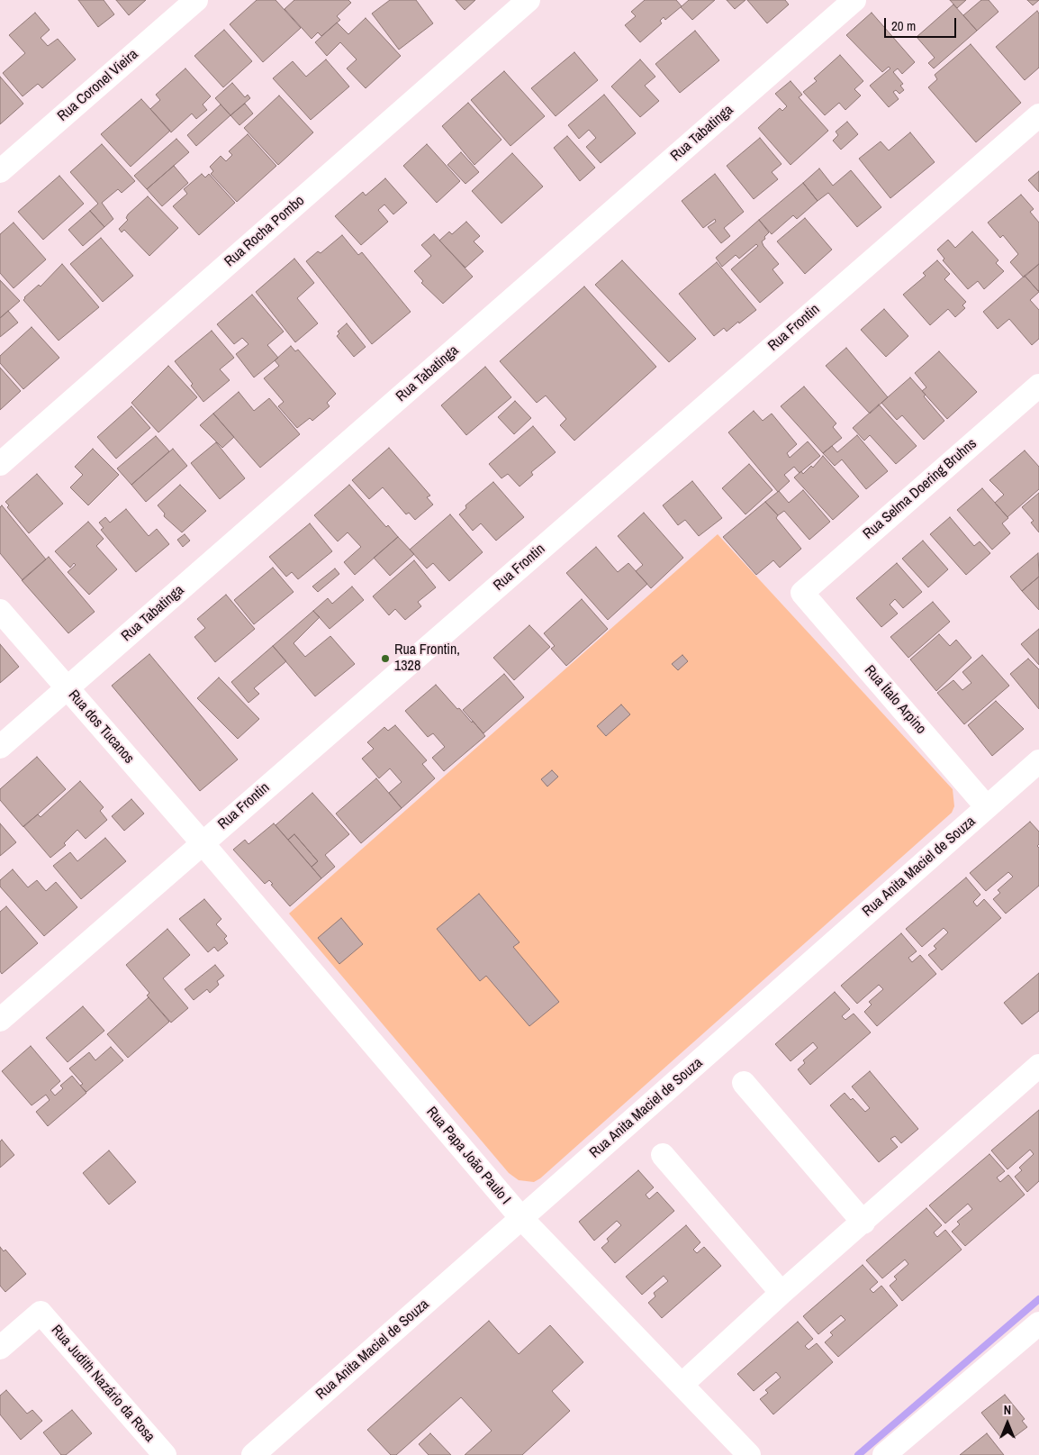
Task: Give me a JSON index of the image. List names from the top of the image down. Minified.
{"streets":{"street":["Rua Coronel Vieira","Rua Tabatinga","Rua Rocha Pombo","Rua Frontin","Rua Selma Doering Bruhns","Rua Ítalo Arpino","Rua dos Tucanos","Rua Anita Maciel de Souza","Rua Papa João Paulo I","Rua Judith Nazário da Rosa"]},"crossings":[["Rua Tabatinga","Rua dos Tucanos"],["Rua Frontin","Rua dos Tucanos"],["Rua Frontin","Rua Papa João Paulo I"],["Rua Selma Doering Bruhns","Rua Ítalo Arpino"],["Rua Ítalo Arpino","Rua Anita Maciel de Souza"],["Rua dos Tucanos","Rua Papa João Paulo I"],["Rua Anita Maciel de Souza","Rua Papa João Paulo I"]],"places":["Rua Frontin, 1328"],"scale_bar":"20 m","north":"top"}
